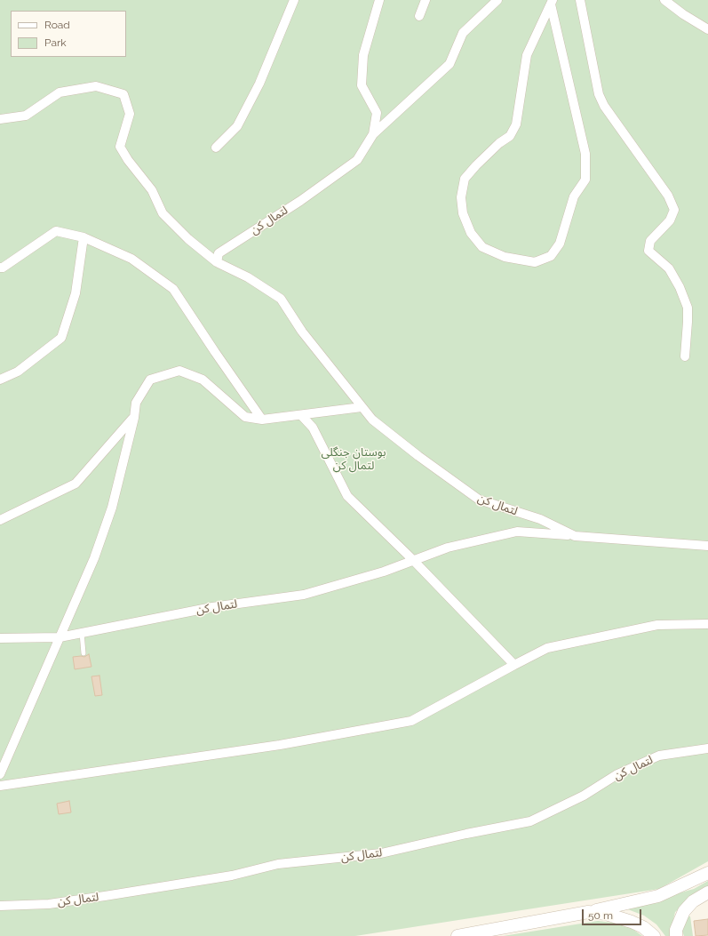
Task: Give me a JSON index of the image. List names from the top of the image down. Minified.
{"streets":{"street":["لتمال کن"]},"parks":["بوستان جنگلی لتمال کن"],"legend":["Road","Park"],"scale_bar":"50 m"}
